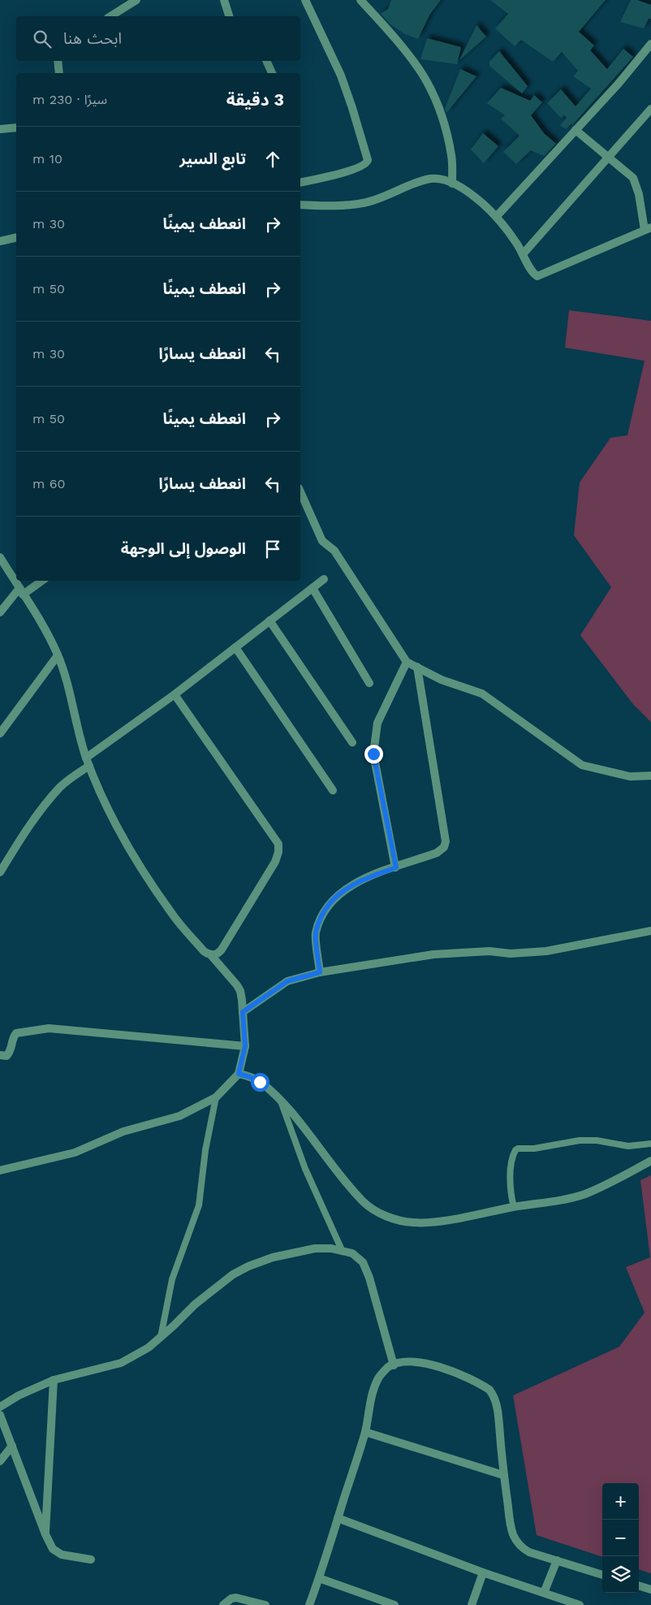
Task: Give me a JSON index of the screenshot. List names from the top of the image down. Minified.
{"page":{"search":"ابحث هنا","heading":["3 دقيقة","سيرًا · 230 m"],"list":[["تابع السير","10 m"],["انعطف يمينًا","30 m"],["انعطف يمينًا","50 m"],["انعطف يسارًا","30 m"],["انعطف يمينًا","50 m"],["انعطف يسارًا","60 m"],"الوصول إلى الوجهة"],"map_buttons":["+","−"]}}
